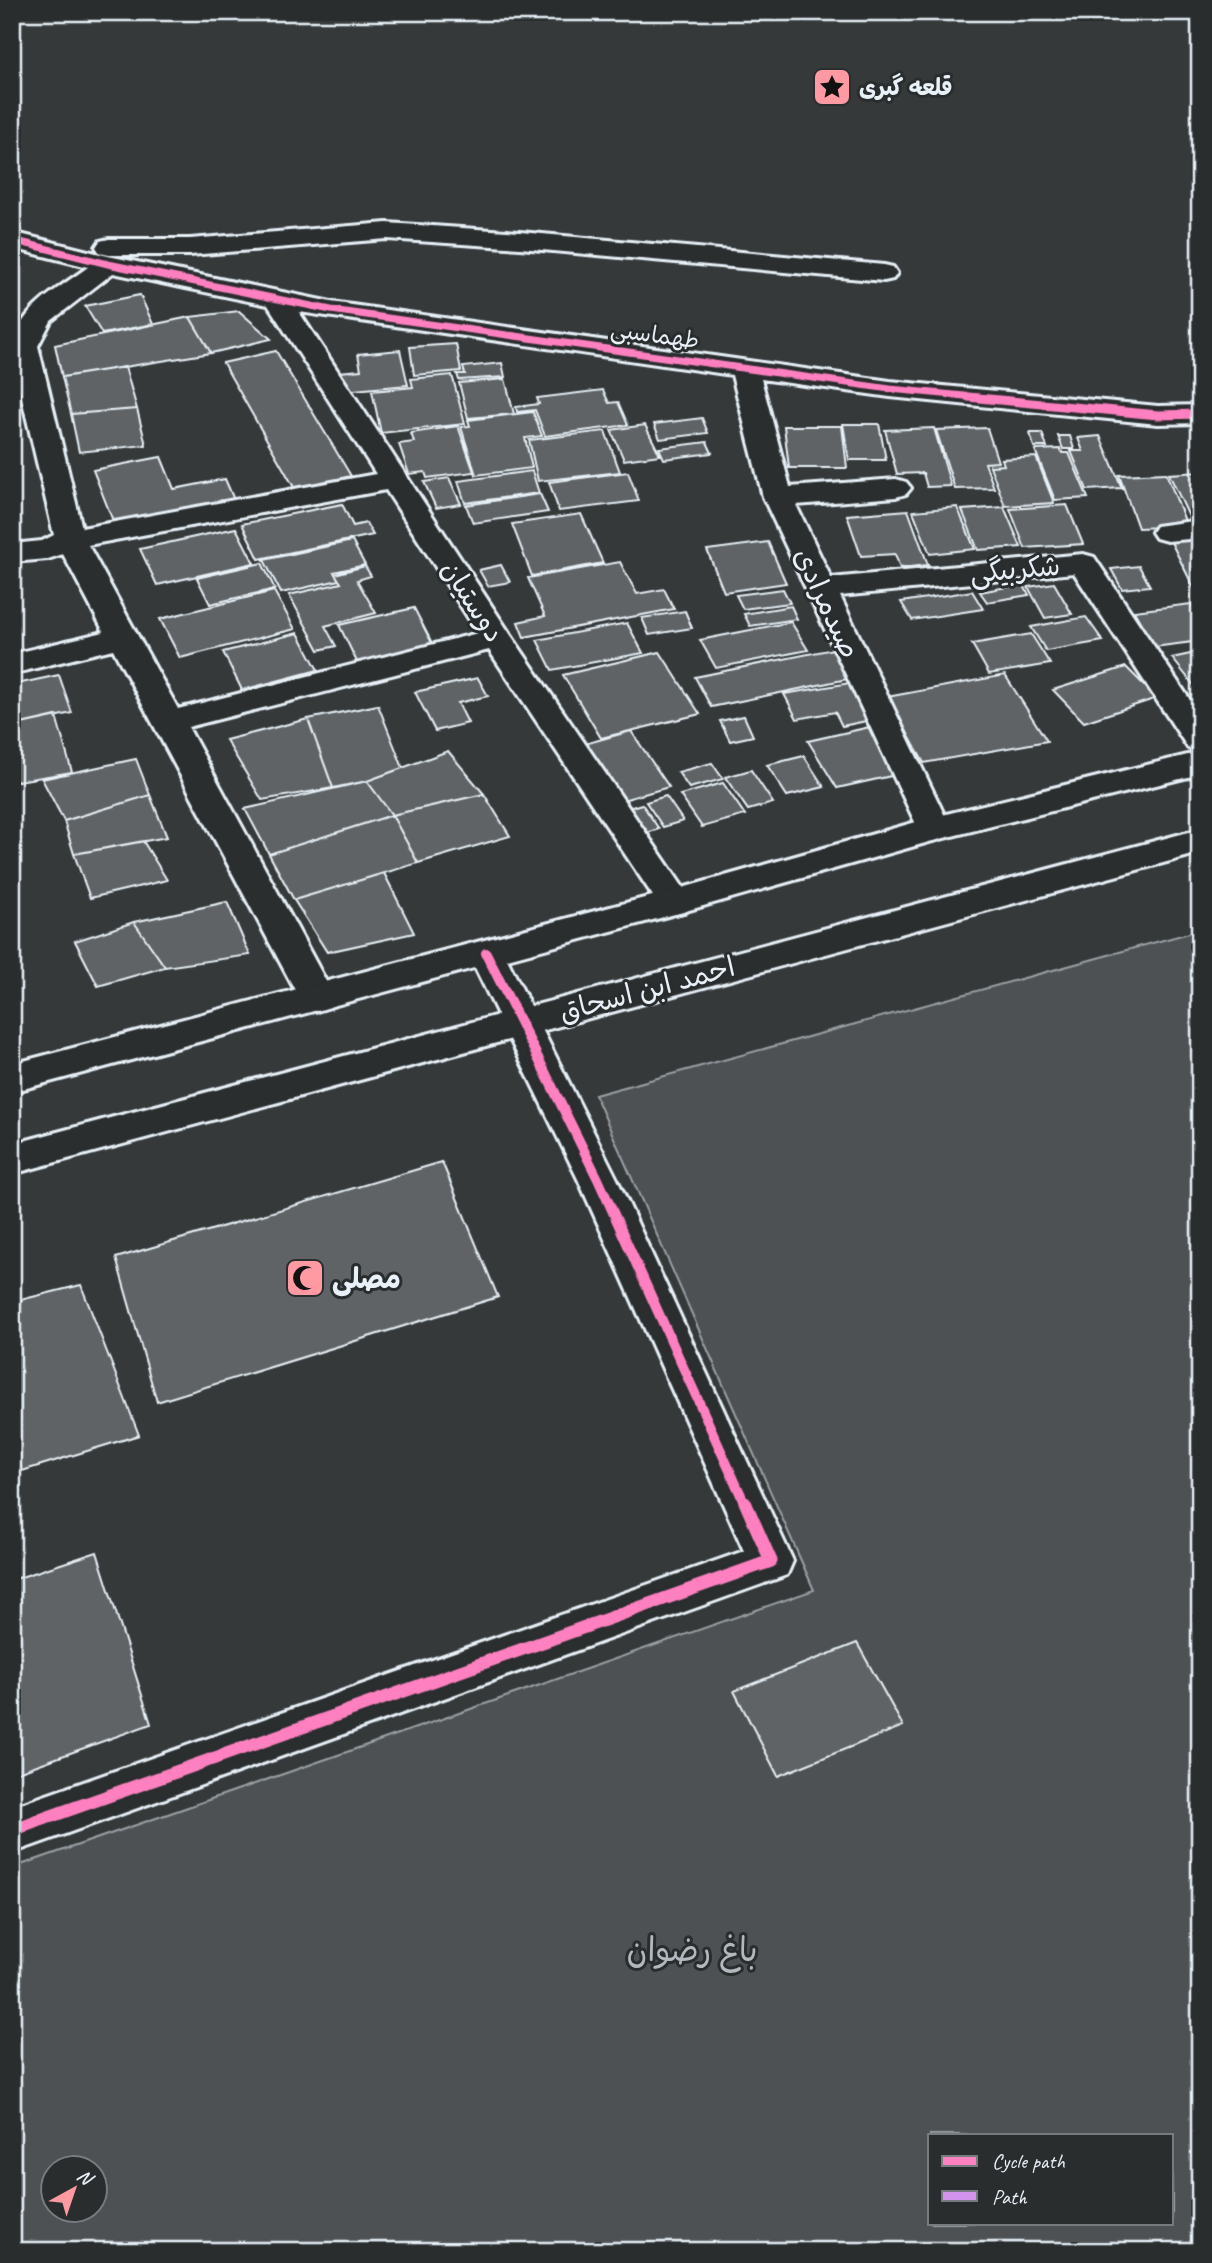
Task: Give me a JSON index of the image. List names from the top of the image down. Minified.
{"streets":{"street":["طهماسبی","شکربیگی","دوستیان","صیدمرادی","احمد ابن اسحاق"]},"crossings":[["طهماسبی","دوستیان"],["طهماسبی","صیدمرادی"],["شکربیگی","صیدمرادی"]],"parks":["باغ رضوان"],"places":{"place":["قلعه گبری"],"mosque":["مصلی"]},"legend":["Cycle path","Path"],"north":"top right"}
